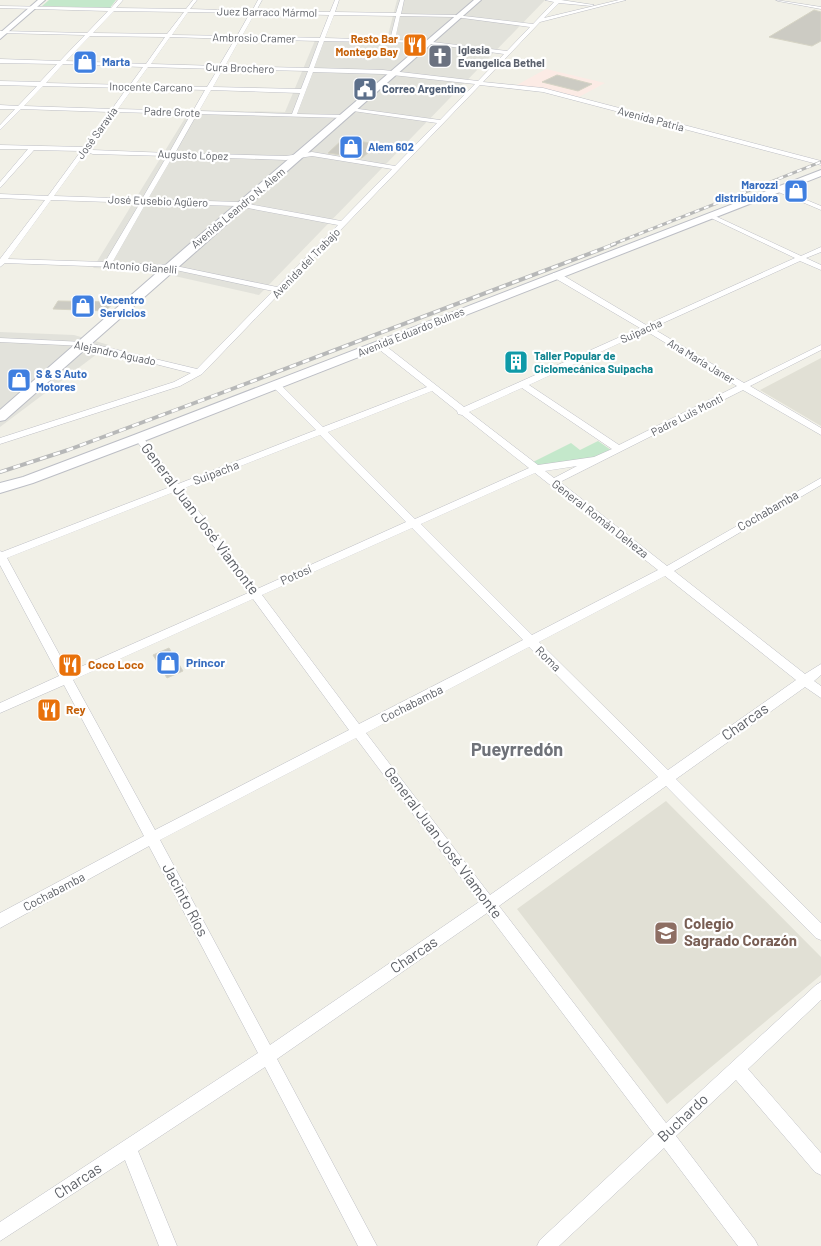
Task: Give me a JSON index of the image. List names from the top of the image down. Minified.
{"streets":{"main road":["Avenida Leandro N. Alem","Avenida Eduardo Bulnes"],"street":["Juez Barraco Mármol","Ambrosio Cramer","Cura Brochero","Inocente Carcano","Padre Grote","Avenida Patria","José Saravia","Augusto López","José Eusebio Agüero","Avenida del Trabajo","Antonio Gianelli","Suipacha","Alejandro Aguado","Ana María Janer","Padre Luis Monti","Cochabamba","General Juan José Viamonte","General Román Deheza","Potosí","Roma","Charcas","Jacinto Ríos","Buchardo"]},"crossings":[["Juez Barraco Mármol","José Saravia"],["Juez Barraco Mármol","Avenida Leandro N. Alem"],["Juez Barraco Mármol","Avenida del Trabajo"],["Ambrosio Cramer","José Saravia"],["Ambrosio Cramer","Avenida Leandro N. Alem"],["Ambrosio Cramer","Avenida del Trabajo"],["Cura Brochero","Avenida Patria"],["Cura Brochero","José Saravia"],["Cura Brochero","Avenida Leandro N. Alem"],["Cura Brochero","Avenida del Trabajo"],["Inocente Carcano","José Saravia"],["Padre Grote","José Saravia"],["Padre Grote","Avenida Leandro N. Alem"],["Avenida Patria","Avenida del Trabajo"],["José Saravia","Augusto López"],["José Saravia","José Eusebio Agüero"],["José Saravia","Antonio Gianelli"],["Augusto López","Avenida Leandro N. Alem"],["Augusto López","Avenida del Trabajo"],["José Eusebio Agüero","Avenida Leandro N. Alem"],["José Eusebio Agüero","Avenida del Trabajo"],["Avenida Leandro N. Alem","Antonio Gianelli"],["Avenida Leandro N. Alem","Alejandro Aguado"],["Avenida del Trabajo","Antonio Gianelli"],["Avenida del Trabajo","Alejandro Aguado"],["Suipacha","Ana María Janer"],["Suipacha","General Juan José Viamonte"],["Suipacha","General Román Deheza"],["Suipacha","Roma"],["Suipacha","Jacinto Ríos"],["Avenida Eduardo Bulnes","Ana María Janer"],["Avenida Eduardo Bulnes","General Juan José Viamonte"],["Avenida Eduardo Bulnes","General Román Deheza"],["Avenida Eduardo Bulnes","Roma"],["Ana María Janer","Padre Luis Monti"],["Padre Luis Monti","General Román Deheza"],["Padre Luis Monti","Potosí"],["Cochabamba","General Juan José Viamonte"],["Cochabamba","General Román Deheza"],["Cochabamba","Roma"],["Cochabamba","Jacinto Ríos"],["General Juan José Viamonte","Potosí"],["General Juan José Viamonte","Charcas"],["General Juan José Viamonte","Buchardo"],["General Román Deheza","Potosí"],["General Román Deheza","Charcas"],["Potosí","Roma"],["Potosí","Jacinto Ríos"],["Roma","Charcas"],["Charcas","Jacinto Ríos"]],"districts":["Pueyrredón"],"places":{"restaurant":["Resto Bar Montego Bay","Coco Loco","Rey"],"church":["Iglesia Evangelica Bethel"],"shop":["Marta","Alem 602","Marozzi distribuidora","Vecentro Servicios","S & S Auto Motores","Princor"],"public building":["Correo Argentino"],"building":["Taller Popular de Ciclomecánica Suipacha"],"school or university":["Colegio Sagrado Corazón"]}}
